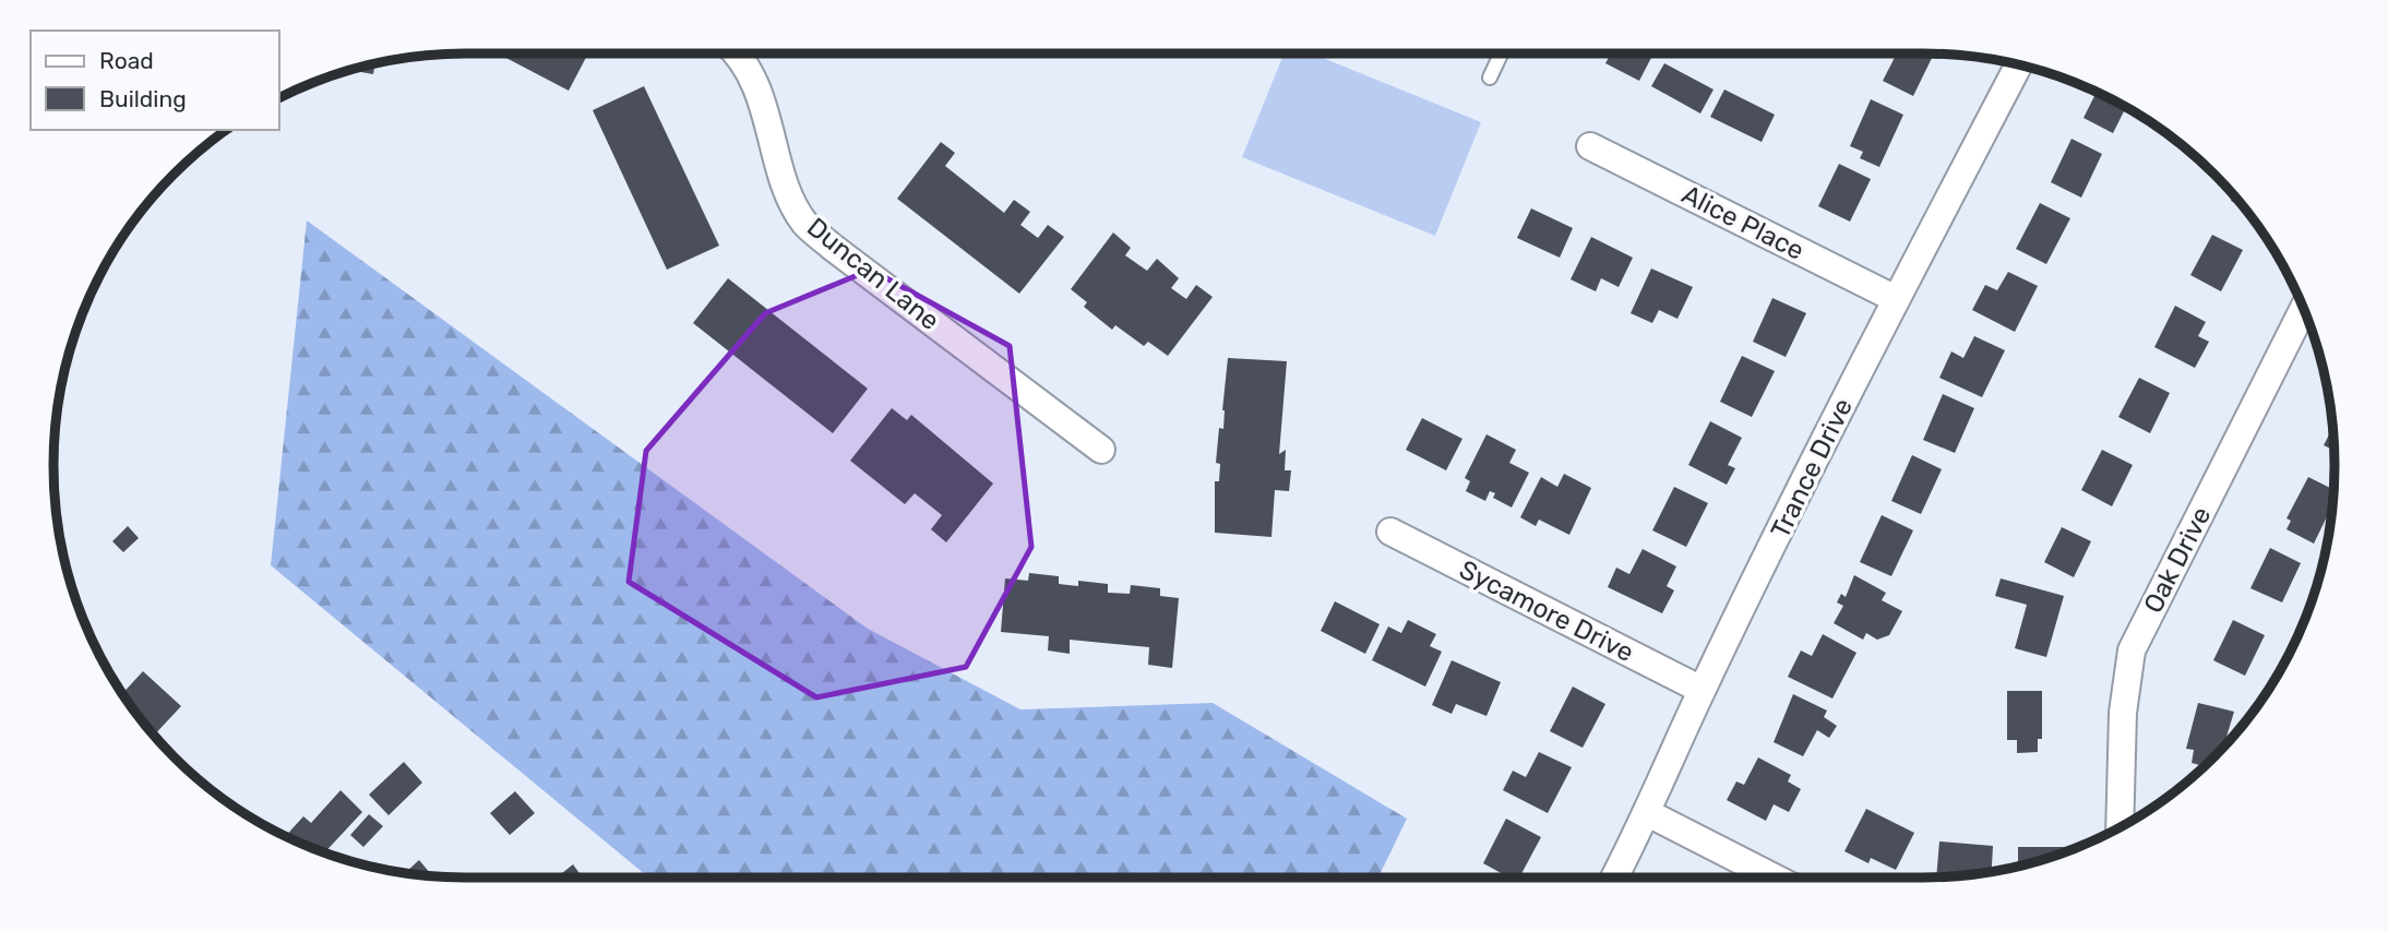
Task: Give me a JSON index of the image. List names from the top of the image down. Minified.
{"streets":{"street":["Alice Place","Duncan Lane","Trance Drive","Oak Drive","Sycamore Drive"]},"crossings":[["Alice Place","Trance Drive"],["Trance Drive","Sycamore Drive"]],"legend":["Road","Building"]}
